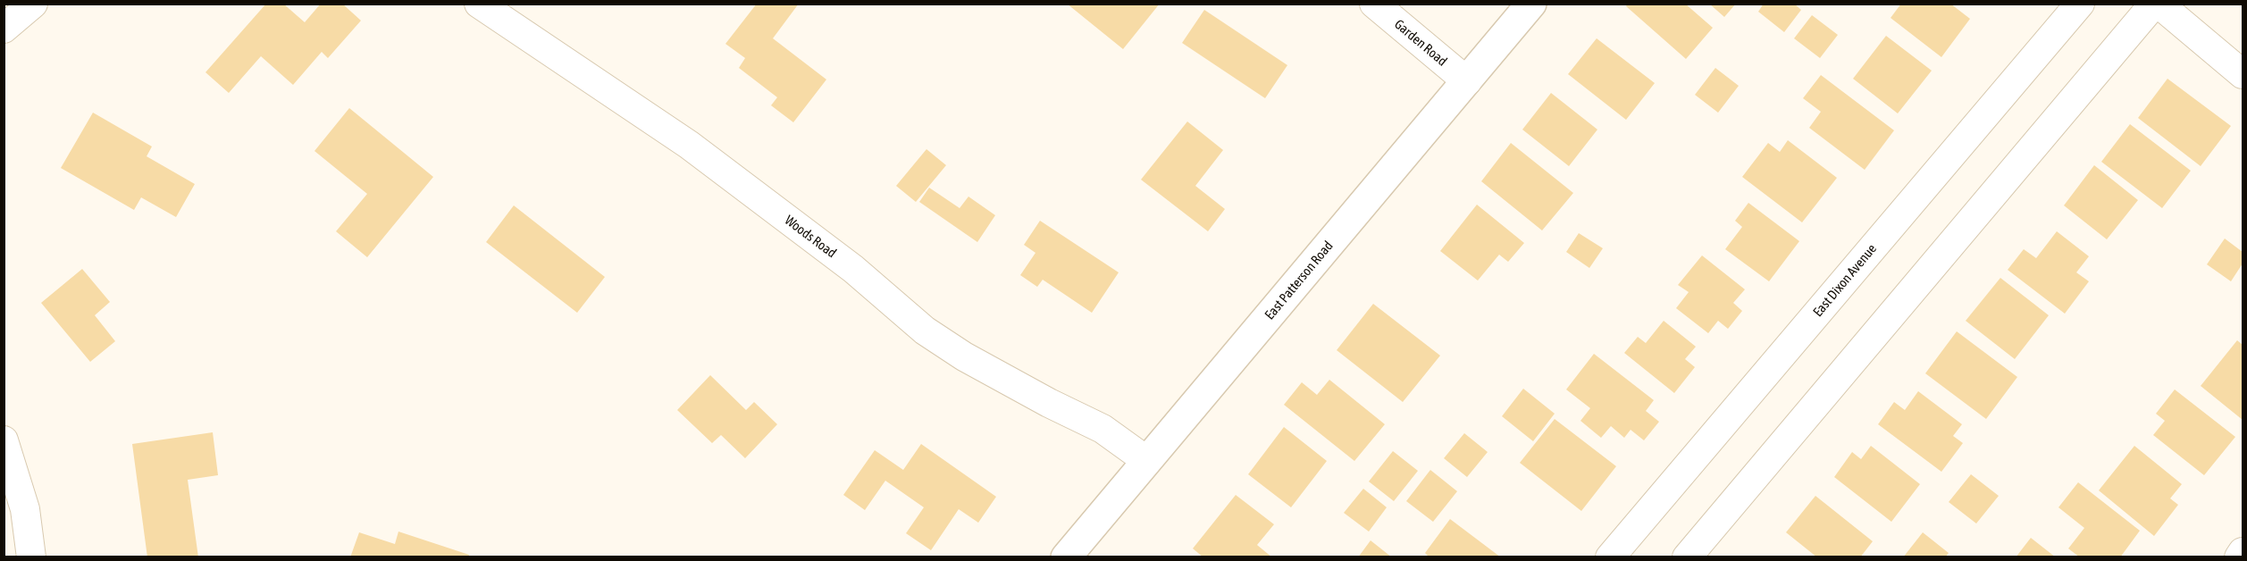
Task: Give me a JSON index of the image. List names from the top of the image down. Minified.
{"streets":{"main road":["East Patterson Road"],"street":["Garden Road","Woods Road","East Dixon Avenue"]},"crossings":[["Garden Road","East Patterson Road"],["Woods Road","East Patterson Road"]]}
